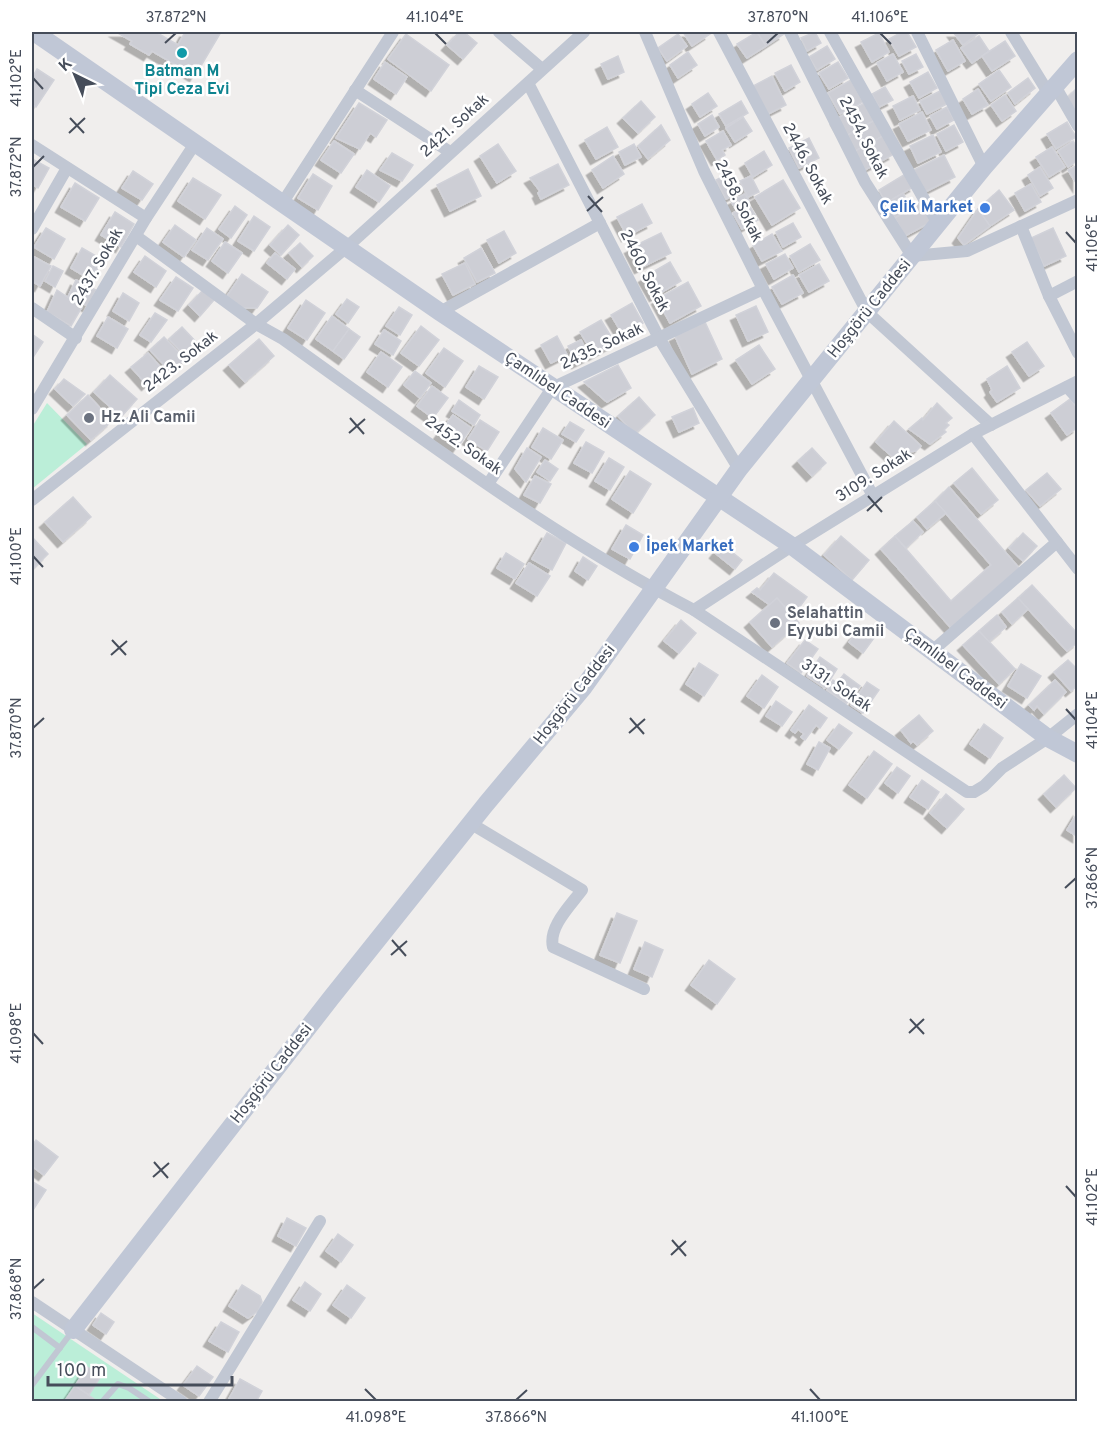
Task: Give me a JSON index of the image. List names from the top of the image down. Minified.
{"streets":{"street":["2421. Sokak","2454. Sokak","2446. Sokak","2458. Sokak","2437. Sokak","2460. Sokak","Hoşgörü Caddesi","2435. Sokak","2423. Sokak","Çamlıbel Caddesi","2452. Sokak","3109. Sokak","3131. Sokak"]},"crossings":[["2421. Sokak","2460. Sokak"],["2421. Sokak","2423. Sokak"],["2421. Sokak","Çamlıbel Caddesi"],["2454. Sokak","Hoşgörü Caddesi"],["2446. Sokak","Hoşgörü Caddesi"],["2446. Sokak","3109. Sokak"],["2458. Sokak","Hoşgörü Caddesi"],["2458. Sokak","2435. Sokak"],["2458. Sokak","3109. Sokak"],["2437. Sokak","Çamlıbel Caddesi"],["2437. Sokak","2452. Sokak"],["2460. Sokak","Hoşgörü Caddesi"],["2460. Sokak","2435. Sokak"],["Hoşgörü Caddesi","Çamlıbel Caddesi"],["Hoşgörü Caddesi","2452. Sokak"],["Hoşgörü Caddesi","3131. Sokak"],["2435. Sokak","Çamlıbel Caddesi"],["2423. Sokak","Çamlıbel Caddesi"],["2423. Sokak","2452. Sokak"],["Çamlıbel Caddesi","3109. Sokak"],["Çamlıbel Caddesi","3131. Sokak"],["2452. Sokak","3131. Sokak"],["3109. Sokak","3131. Sokak"]],"places":["Batman M Tipi Ceza Evi","Çelik Market","Hz. Ali Camii","İpek Market","Selahattin Eyyubi Camii"],"scale_bar":"100 m","north":"top left","coordinates":["37.872°N","41.104°E","37.870°N","41.106°E","41.102°E","41.100°E","37.866°N","41.098°E","37.868°N"]}
